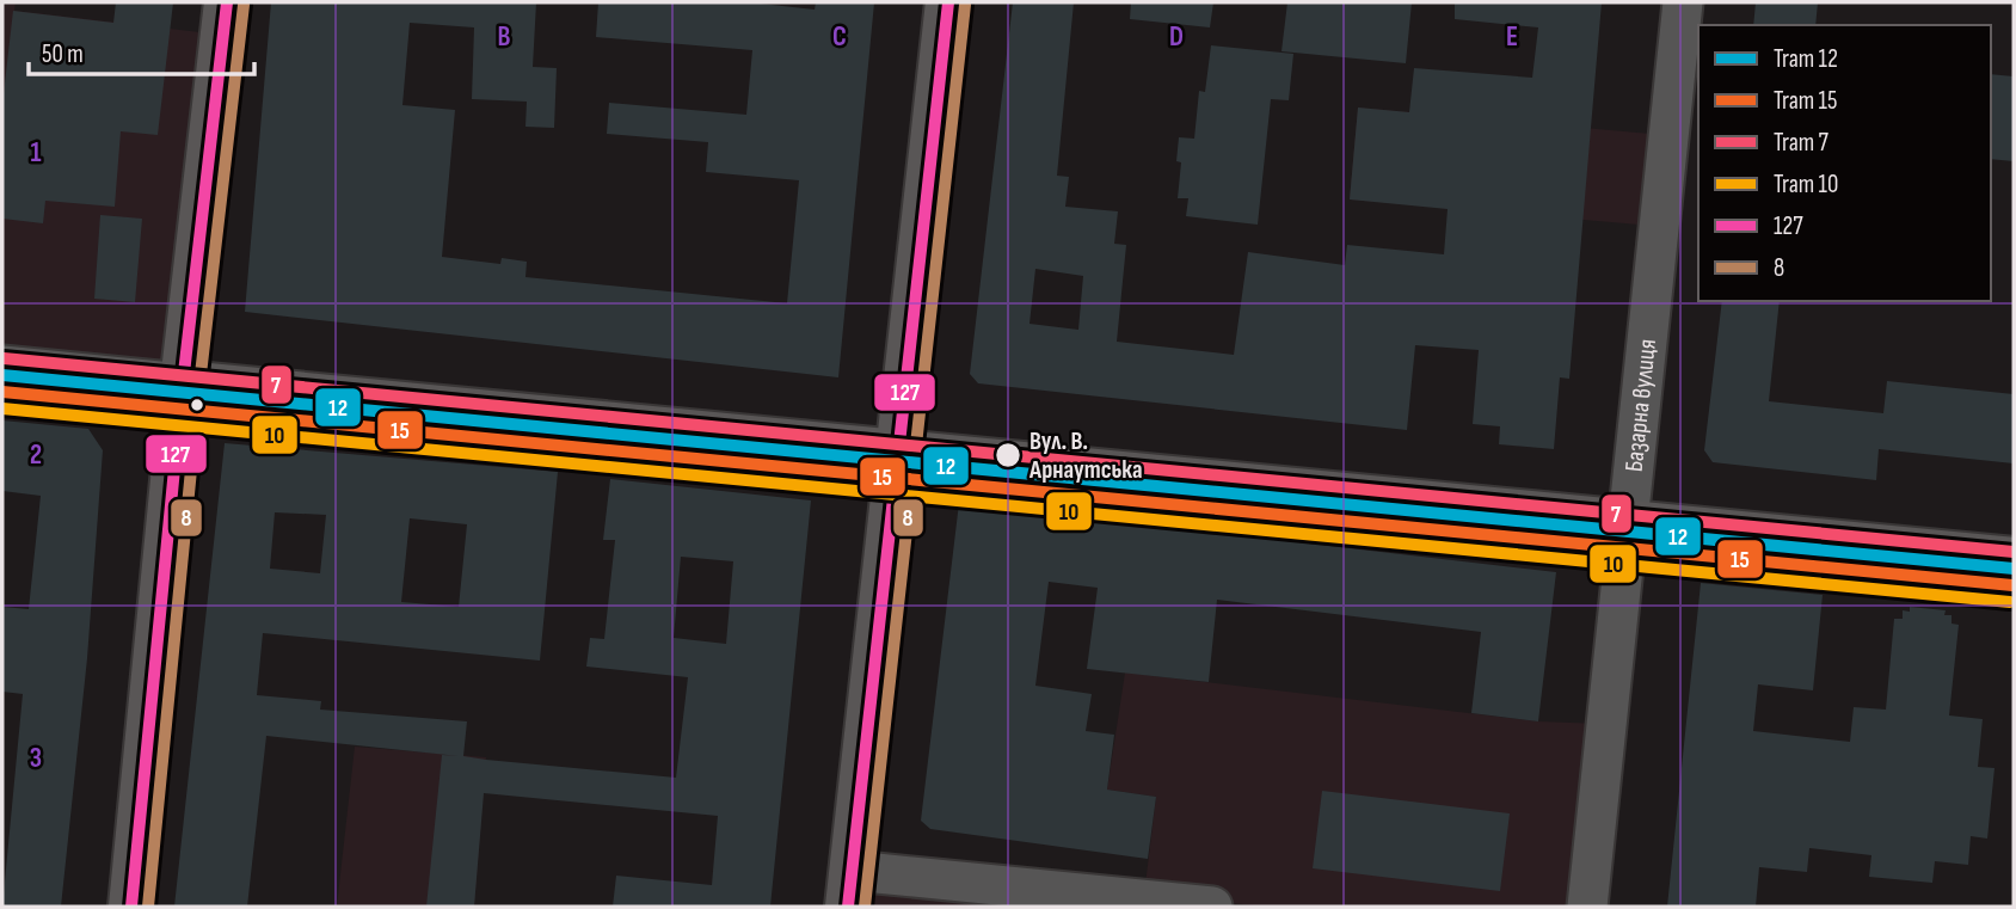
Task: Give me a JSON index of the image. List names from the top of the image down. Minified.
{"streets":{"street":["Базарна вулиця"]},"places":["Вул. В. Арнаутська"],"lines":["transit line 127","transit line 8","tram line 7","tram line 12","tram line 15","tram line 10"],"legend":["Tram 12","Tram 15","Tram 7","Tram 10","127","8"],"scale_bar":"50 m","grid":{"columns":["B","C","D","E"],"rows":["1","2","3"]}}
